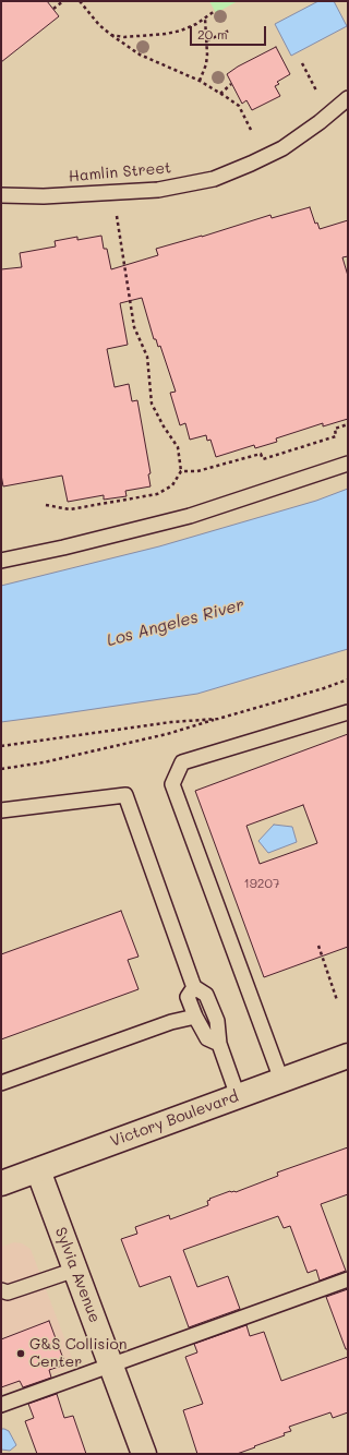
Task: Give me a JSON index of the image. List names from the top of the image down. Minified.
{"streets":{"main road":["Victory Boulevard","Sylvia Avenue"],"lane":["Hamlin Street"]},"crossings":[["Victory Boulevard","Sylvia Avenue"]],"water":["Los Angeles River"],"places":["G&S Collision Center"],"house_numbers":["19207"],"scale_bar":"20 m"}
